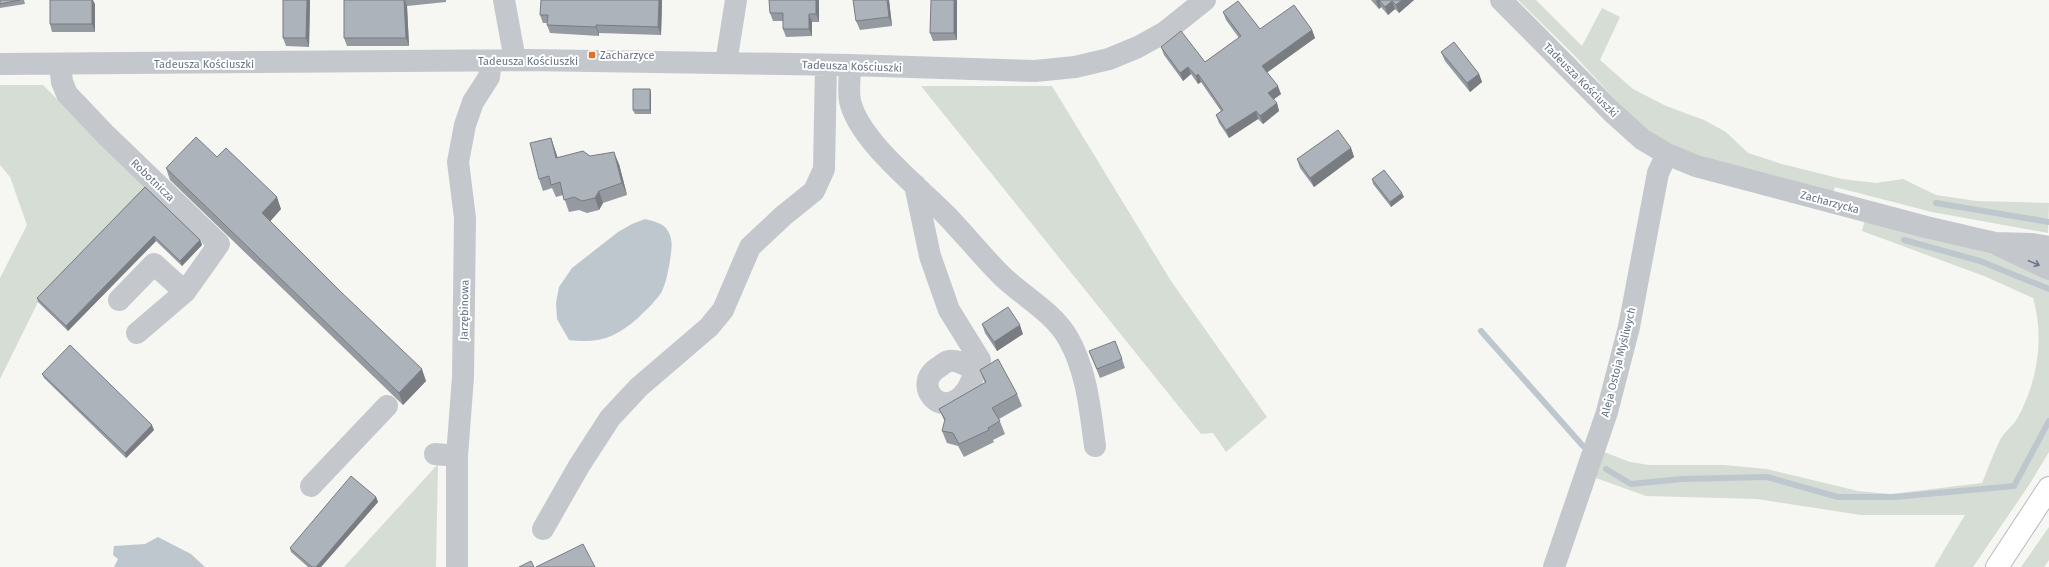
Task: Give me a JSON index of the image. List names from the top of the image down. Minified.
{"streets":{"street":["Tadeusza Kościuszki","Robotnicza","Zacharzycka","Jarzębinowa","Aleja Ostoja Myśliwych"]},"crossings":[["Tadeusza Kościuszki","Robotnicza"],["Tadeusza Kościuszki","Zacharzycka"],["Tadeusza Kościuszki","Jarzębinowa"],["Tadeusza Kościuszki","Aleja Ostoja Myśliwych"],["Zacharzycka","Aleja Ostoja Myśliwych"]],"places":{"transit":["Zacharzyce"]}}
